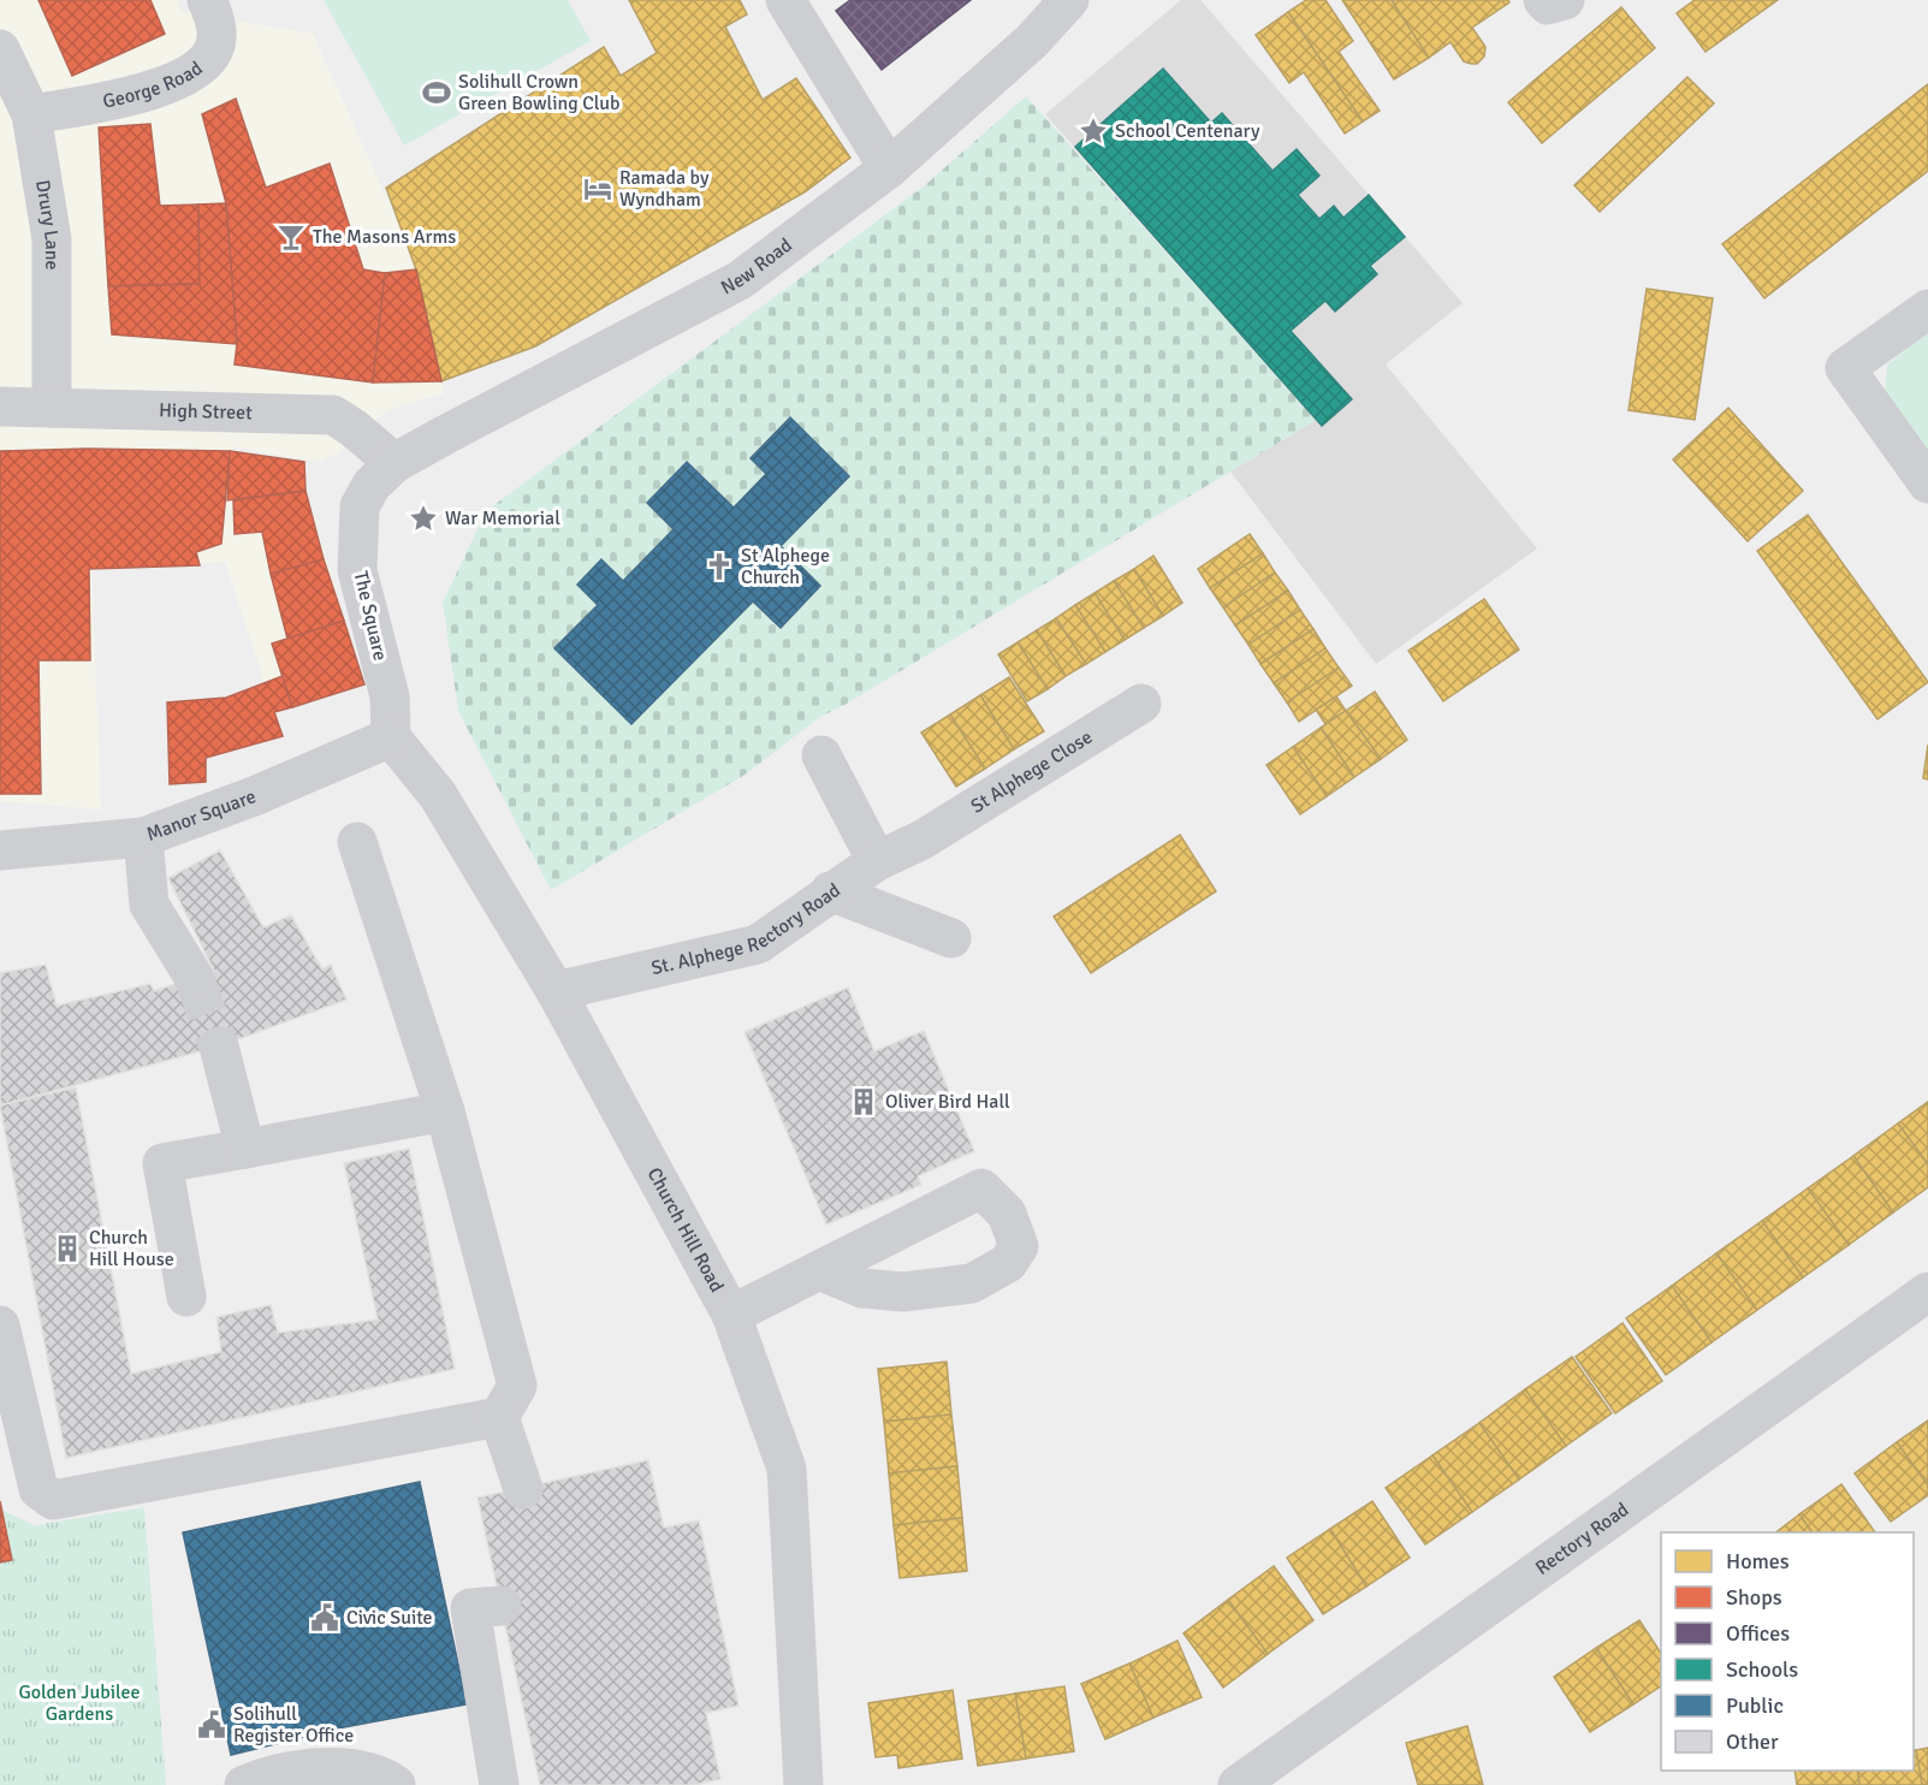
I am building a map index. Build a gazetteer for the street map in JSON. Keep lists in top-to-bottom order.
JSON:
{
  "streets": {
    "street": [
      "George Road",
      "Drury Lane",
      "New Road",
      "High Street",
      "The Square",
      "St Alphege Close",
      "Manor Square",
      "St. Alphege Rectory Road",
      "Church Hill Road",
      "Rectory Road"
    ]
  },
  "crossings": [
    ["George Road", "Drury Lane"],
    ["Drury Lane", "High Street"],
    ["New Road", "High Street"],
    ["New Road", "The Square"],
    ["High Street", "The Square"],
    ["The Square", "Manor Square"],
    ["The Square", "Church Hill Road"],
    ["St Alphege Close", "St. Alphege Rectory Road"],
    ["Manor Square", "Church Hill Road"],
    ["St. Alphege Rectory Road", "Church Hill Road"]
  ],
  "parks": ["Golden Jubilee Gardens"],
  "places": {
    "sports": ["Solihull Crown Green Bowling Club"],
    "place": ["School Centenary", "War Memorial"],
    "hotel": ["Ramada by Wyndham"],
    "bar": ["The Masons Arms"],
    "church": ["St Alphege Church"],
    "building": ["Oliver Bird Hall", "Church Hill House"],
    "public building": ["Civic Suite", "Solihull Register Office"]
  },
  "legend": [
    "Homes",
    "Shops",
    "Offices",
    "Schools",
    "Public",
    "Other"
  ]
}
